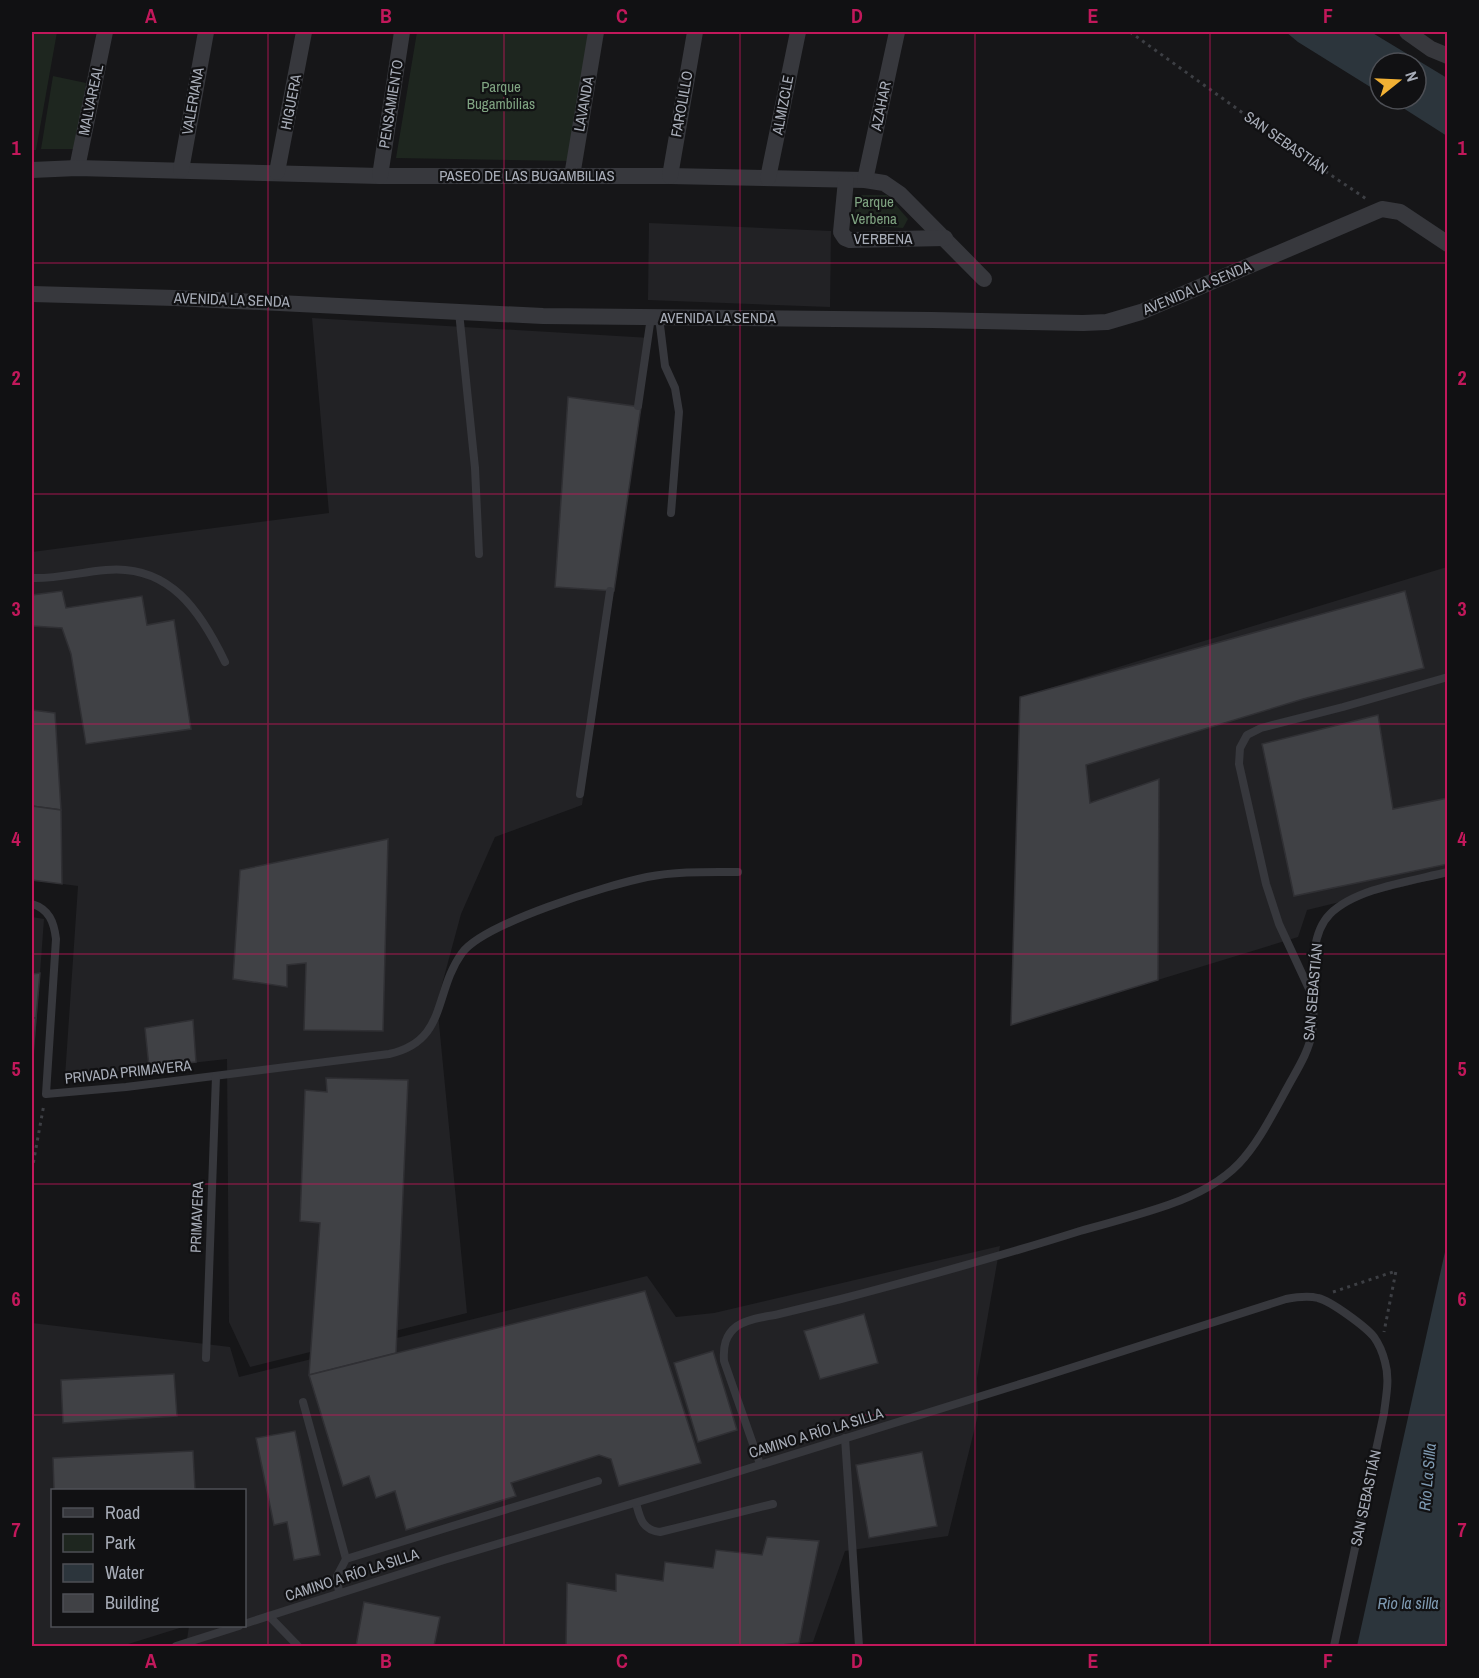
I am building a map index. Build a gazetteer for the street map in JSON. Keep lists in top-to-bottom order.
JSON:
{
  "streets": {
    "street": [
      "MALVAREAL",
      "VALERIANA",
      "HIGUERA",
      "PENSAMIENTO",
      "LAVANDA",
      "FAROLILLO",
      "ALMIZCLE",
      "AZAHAR",
      "PASEO DE LAS BUGAMBILIAS",
      "VERBENA",
      "AVENIDA LA SENDA"
    ],
    "lane": [
      "SAN SEBASTIÁN",
      "PRIVADA PRIMAVERA",
      "PRIMAVERA",
      "CAMINO A RÍO LA SILLA"
    ]
  },
  "crossings": [
    ["MALVAREAL", "PASEO DE LAS BUGAMBILIAS"],
    ["VALERIANA", "PASEO DE LAS BUGAMBILIAS"],
    ["HIGUERA", "PASEO DE LAS BUGAMBILIAS"],
    ["PENSAMIENTO", "PASEO DE LAS BUGAMBILIAS"],
    ["LAVANDA", "PASEO DE LAS BUGAMBILIAS"],
    ["FAROLILLO", "PASEO DE LAS BUGAMBILIAS"],
    ["ALMIZCLE", "PASEO DE LAS BUGAMBILIAS"],
    ["AZAHAR", "PASEO DE LAS BUGAMBILIAS"],
    ["SAN SEBASTIÁN", "AVENIDA LA SENDA"],
    ["SAN SEBASTIÁN", "CAMINO A RÍO LA SILLA"],
    ["PASEO DE LAS BUGAMBILIAS", "VERBENA"],
    ["PRIVADA PRIMAVERA", "PRIMAVERA"]
  ],
  "water": ["Río La Silla", "Rio la silla"],
  "parks": ["Parque Bugambilias", "Parque Verbena"],
  "legend": [
    "Road",
    "Park",
    "Water",
    "Building"
  ],
  "north": "right",
  "grid": {
    "columns": [
      "A",
      "B",
      "C",
      "D",
      "E",
      "F"
    ],
    "rows": [
      "1",
      "2",
      "3",
      "4",
      "5",
      "6",
      "7"
    ]
  }
}
